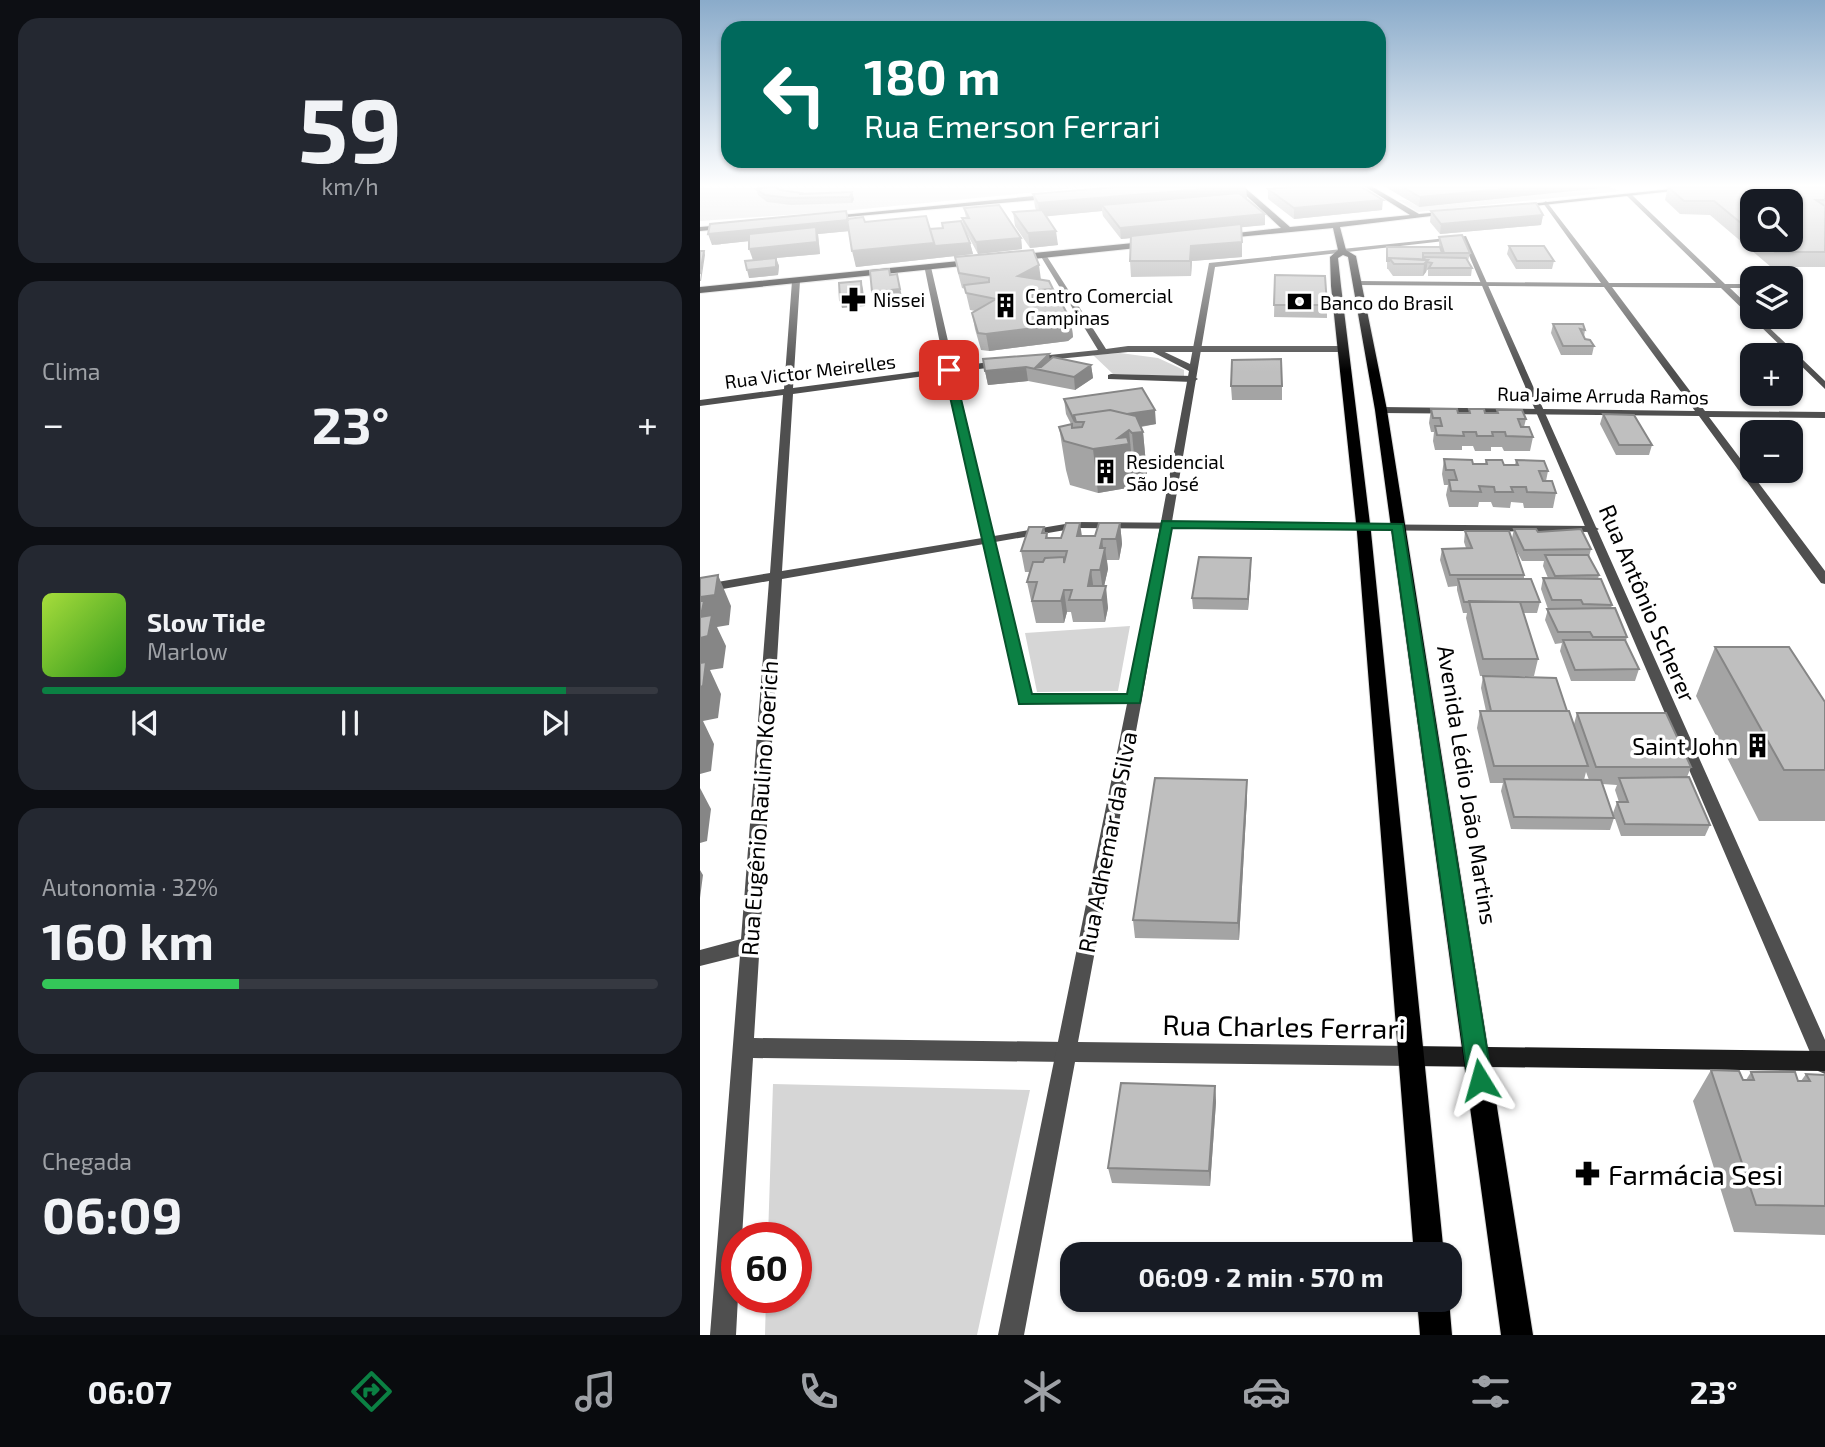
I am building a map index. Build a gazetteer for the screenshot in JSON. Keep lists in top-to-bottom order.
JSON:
{
  "streets": {
    "main road": ["Avenida Lédio João Martins", "Rua Charles Ferrari"],
    "street": [
      "Rua Victor Meirelles",
      "Rua Jaime Arruda Ramos",
      "Rua Antônio Scherer",
      "Rua Eugênio Raulino Koerich",
      "Rua Adhemar da Silva"
    ]
  },
  "crossings": [
    ["Rua Victor Meirelles", "Avenida Lédio João Martins"],
    ["Rua Victor Meirelles", "Rua Eugênio Raulino Koerich"],
    ["Rua Victor Meirelles", "Rua Adhemar da Silva"],
    ["Rua Jaime Arruda Ramos", "Rua Antônio Scherer"],
    ["Rua Jaime Arruda Ramos", "Avenida Lédio João Martins"],
    ["Rua Antônio Scherer", "Avenida Lédio João Martins"],
    ["Rua Antônio Scherer", "Rua Adhemar da Silva"],
    ["Rua Antônio Scherer", "Rua Charles Ferrari"],
    ["Avenida Lédio João Martins", "Rua Adhemar da Silva"],
    ["Avenida Lédio João Martins", "Rua Charles Ferrari"],
    ["Rua Eugênio Raulino Koerich", "Rua Charles Ferrari"],
    ["Rua Adhemar da Silva", "Rua Charles Ferrari"]
  ],
  "places": {
    "pharmacy": ["Nissei", "Farmácia Sesi"],
    "bank": ["Banco do Brasil"],
    "building": ["Centro Comercial Campinas", "Residencial São José", "Saint John"]
  },
  "page": {
    "tile": [
      ["59", "km/h"],
      "Clima",
      ["Autonomia · 32%", "160 km"],
      ["Chegada", "06:09"]
    ],
    "turn": ["180 m", "Rua Emerson Ferrari"],
    "map_buttons": ["+", "−"],
    "heat": ["−", "23°", "+"],
    "song": ["Slow Tide", "Marlow"],
    "limit": "60",
    "trip": "06:09 · 2 min · 570 m",
    "tabs": ["06:07", "23°"]
  }
}
